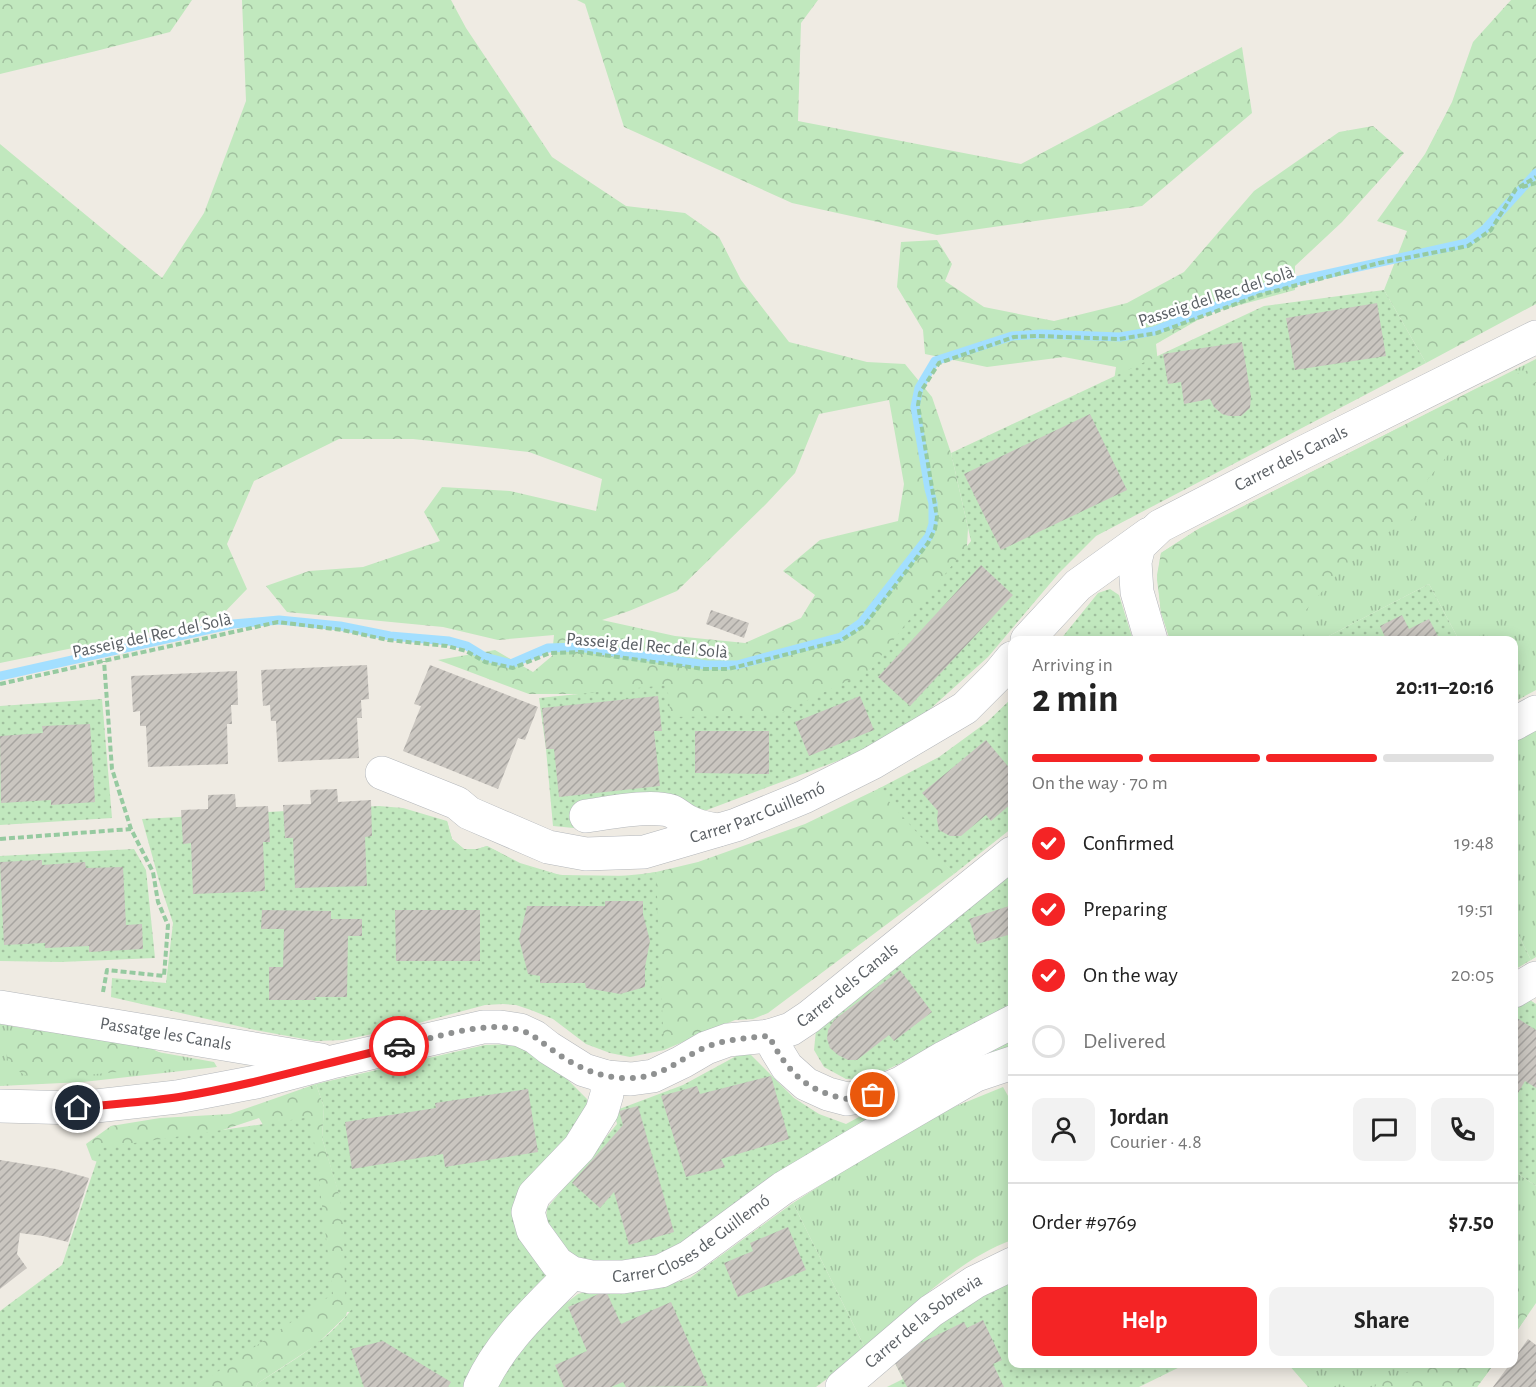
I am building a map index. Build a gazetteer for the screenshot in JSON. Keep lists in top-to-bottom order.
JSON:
{
  "streets": {
    "street": [
      "Carrer dels Canals",
      "Carrer Parc Guillemó",
      "Passatge les Canals",
      "Carrer Closes de Guillemó",
      "Carrer de la Sobrevia"
    ],
    "path": ["Passeig del Rec del Solà"]
  },
  "crossings": [
    ["Carrer dels Canals", "Passatge les Canals"]
  ],
  "page": {
    "heading": ["2 min", "Arriving in", "20:11–20:16"],
    "panel": [
      "Jordan",
      "Courier · 4.8",
      "Order #9769",
      "$7.50"
    ],
    "bar": "On the way · 70 m",
    "list": [
      ["Confirmed", "19:48"],
      ["Preparing", "19:51"],
      ["On the way", "20:05"],
      "Delivered"
    ],
    "buttons": ["Help", "Share"]
  }
}
